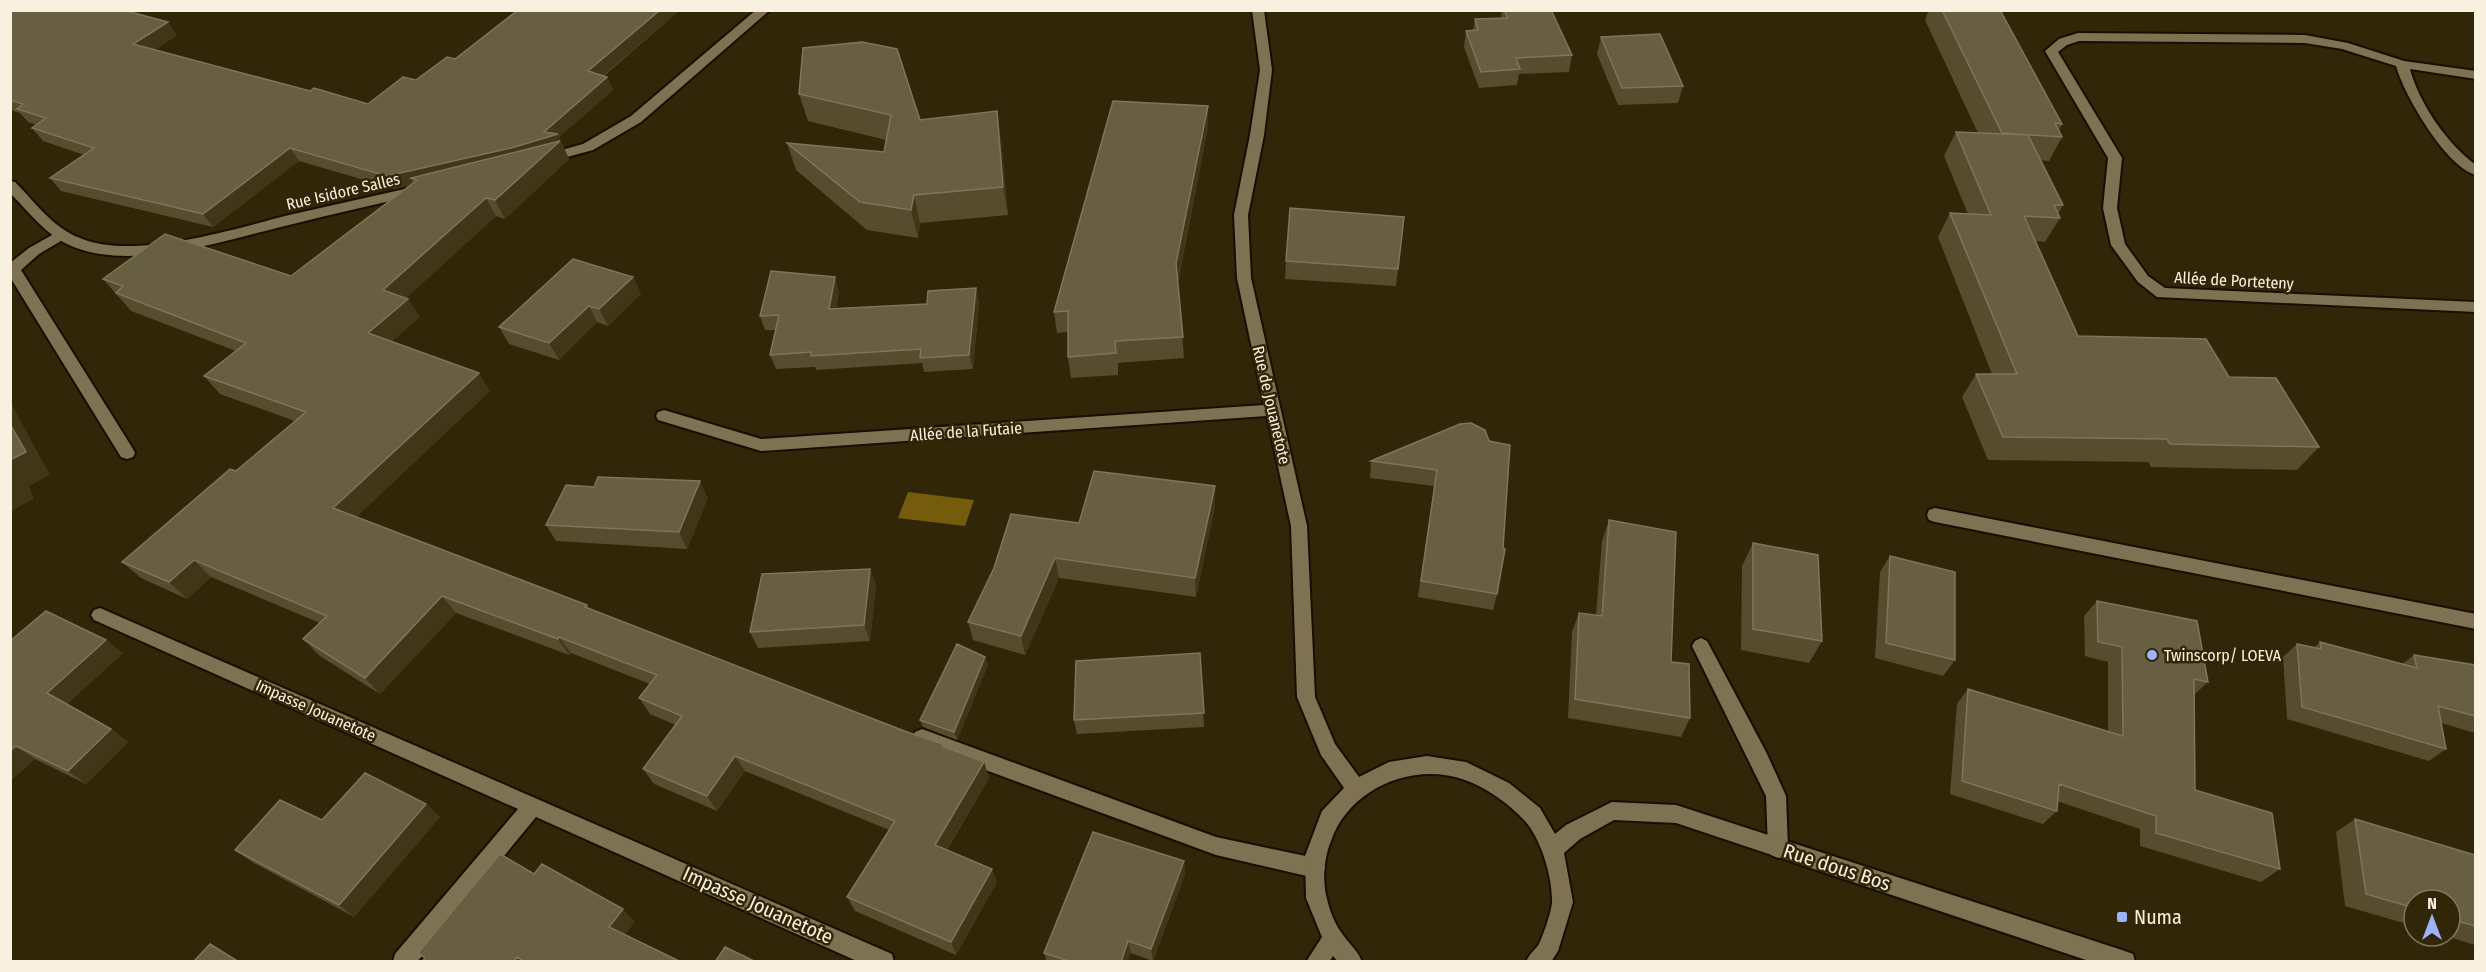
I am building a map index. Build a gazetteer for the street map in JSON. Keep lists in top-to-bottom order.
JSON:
{
  "streets": {
    "street": [
      "Rue Isidore Salles",
      "Allée de Porteteny",
      "Rue de Jouanetote",
      "Allée de la Futaie",
      "Impasse Jouanetote",
      "Rue dous Bos"
    ]
  },
  "crossings": [
    ["Rue de Jouanetote", "Allée de la Futaie"]
  ],
  "places": {
    "other": ["Twinscorp/ LOEVA"],
    "transit": ["Numa"]
  },
  "north": "top"
}
